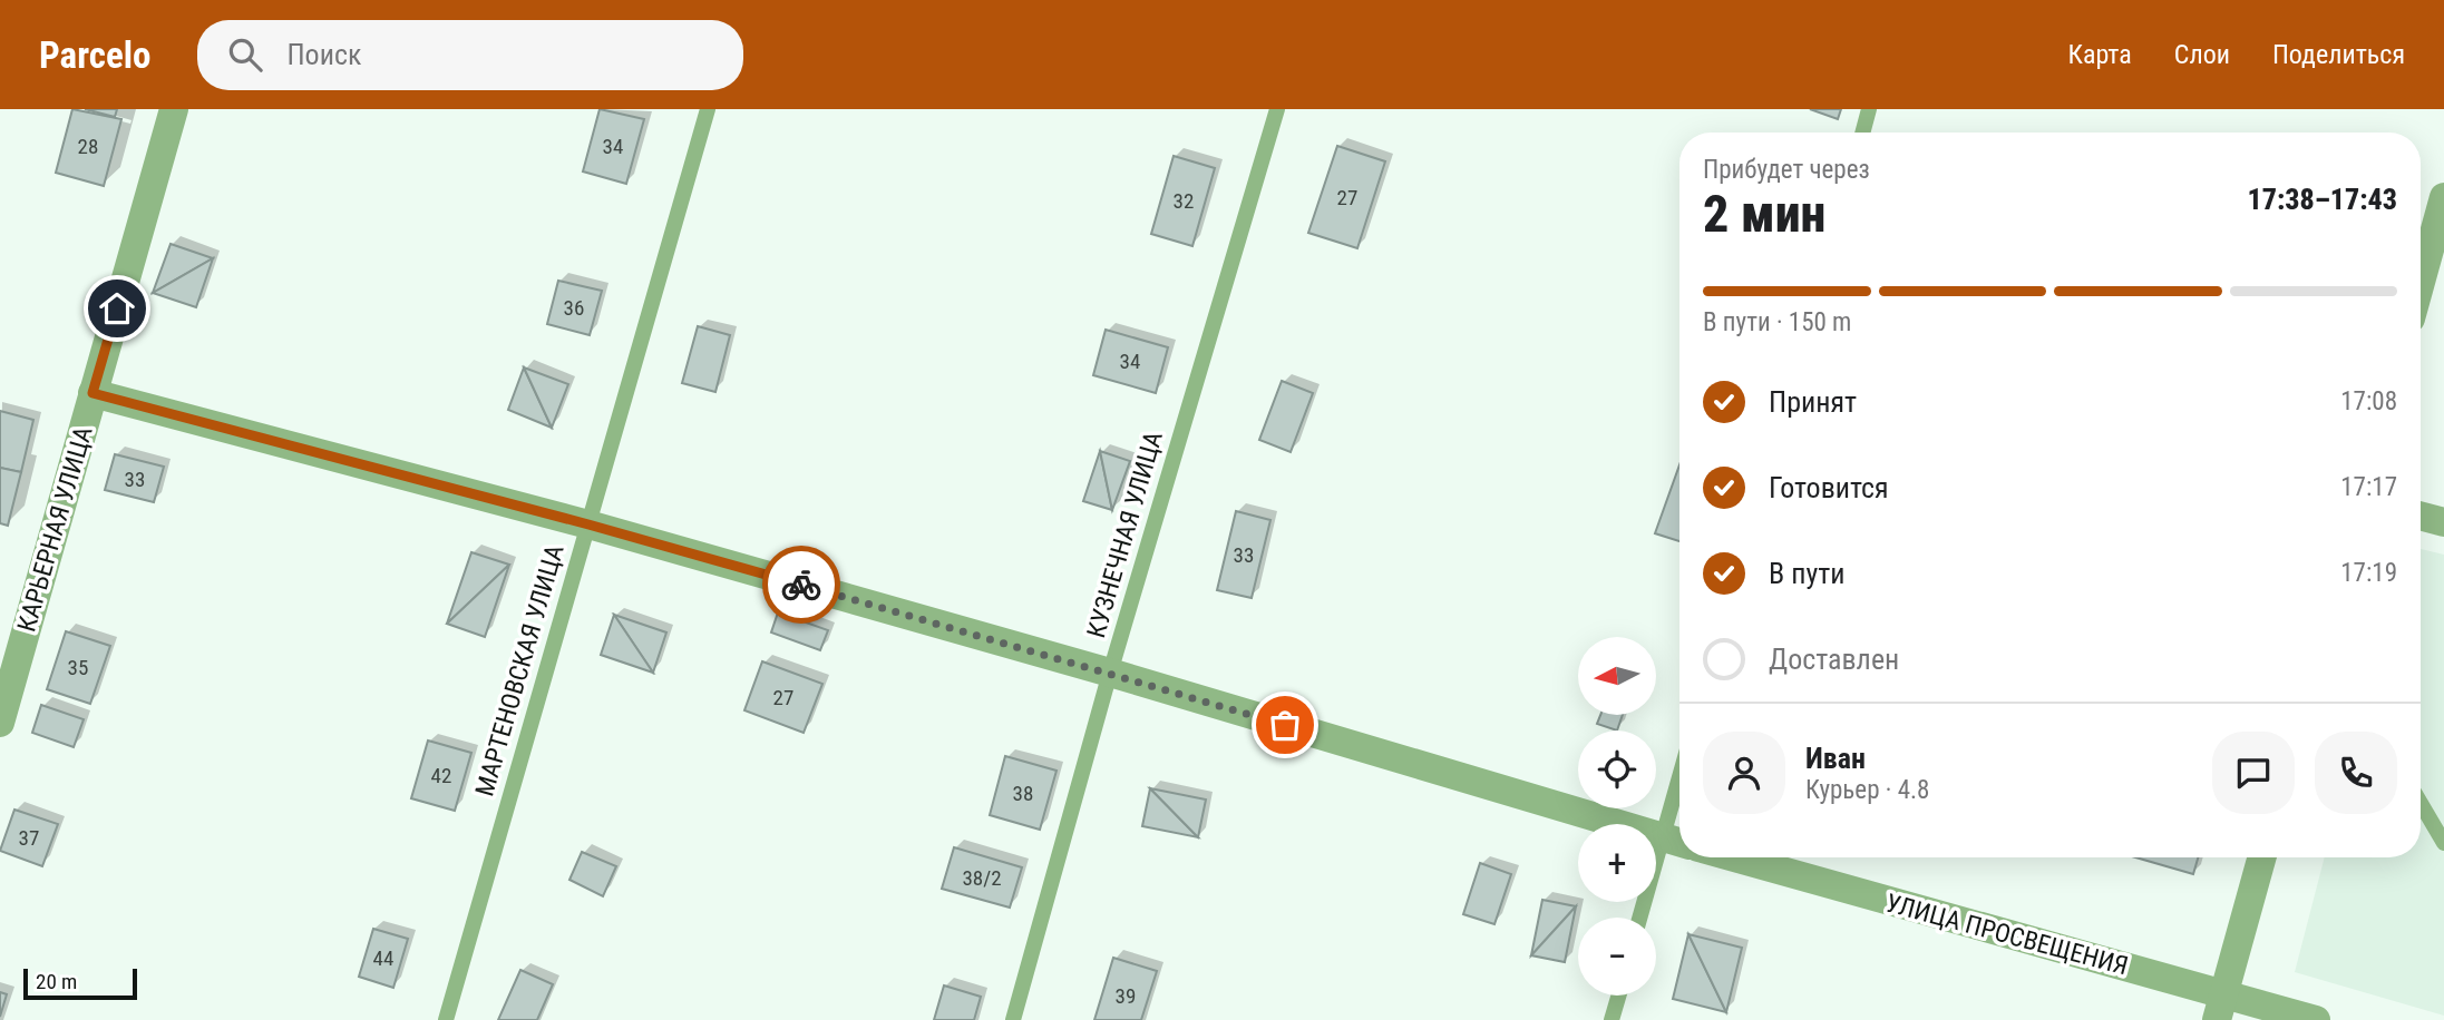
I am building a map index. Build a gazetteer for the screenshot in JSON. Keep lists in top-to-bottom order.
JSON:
{
  "streets": {
    "street": ["КАРЬЕРНАЯ УЛИЦА", "УЛИЦА ПРОСВЕЩЕНИЯ"],
    "lane": ["КУЗНЕЧНАЯ УЛИЦА", "МАРТЕНОВСКАЯ УЛИЦА"]
  },
  "house_numbers": [
    "28",
    "34",
    "27",
    "32",
    "36",
    "34",
    "33",
    "33",
    "35",
    "27",
    "42",
    "38",
    "37",
    "38/2",
    "44",
    "39"
  ],
  "scale_bar": "20 m",
  "north": "left",
  "page": {
    "header": "Parcelo",
    "search": "Поиск",
    "nav": ["Карта", "Слои", "Поделиться"],
    "heading": ["2 мин", "Прибудет через", "17:38–17:43"],
    "panel": ["Иван", "Курьер · 4.8"],
    "bar": "В пути · 150 m",
    "list": [
      ["Принят", "17:08"],
      ["Готовится", "17:17"],
      ["В пути", "17:19"],
      "Доставлен"
    ],
    "map_buttons": ["+", "−"],
    "scale": "20 m"
  }
}
